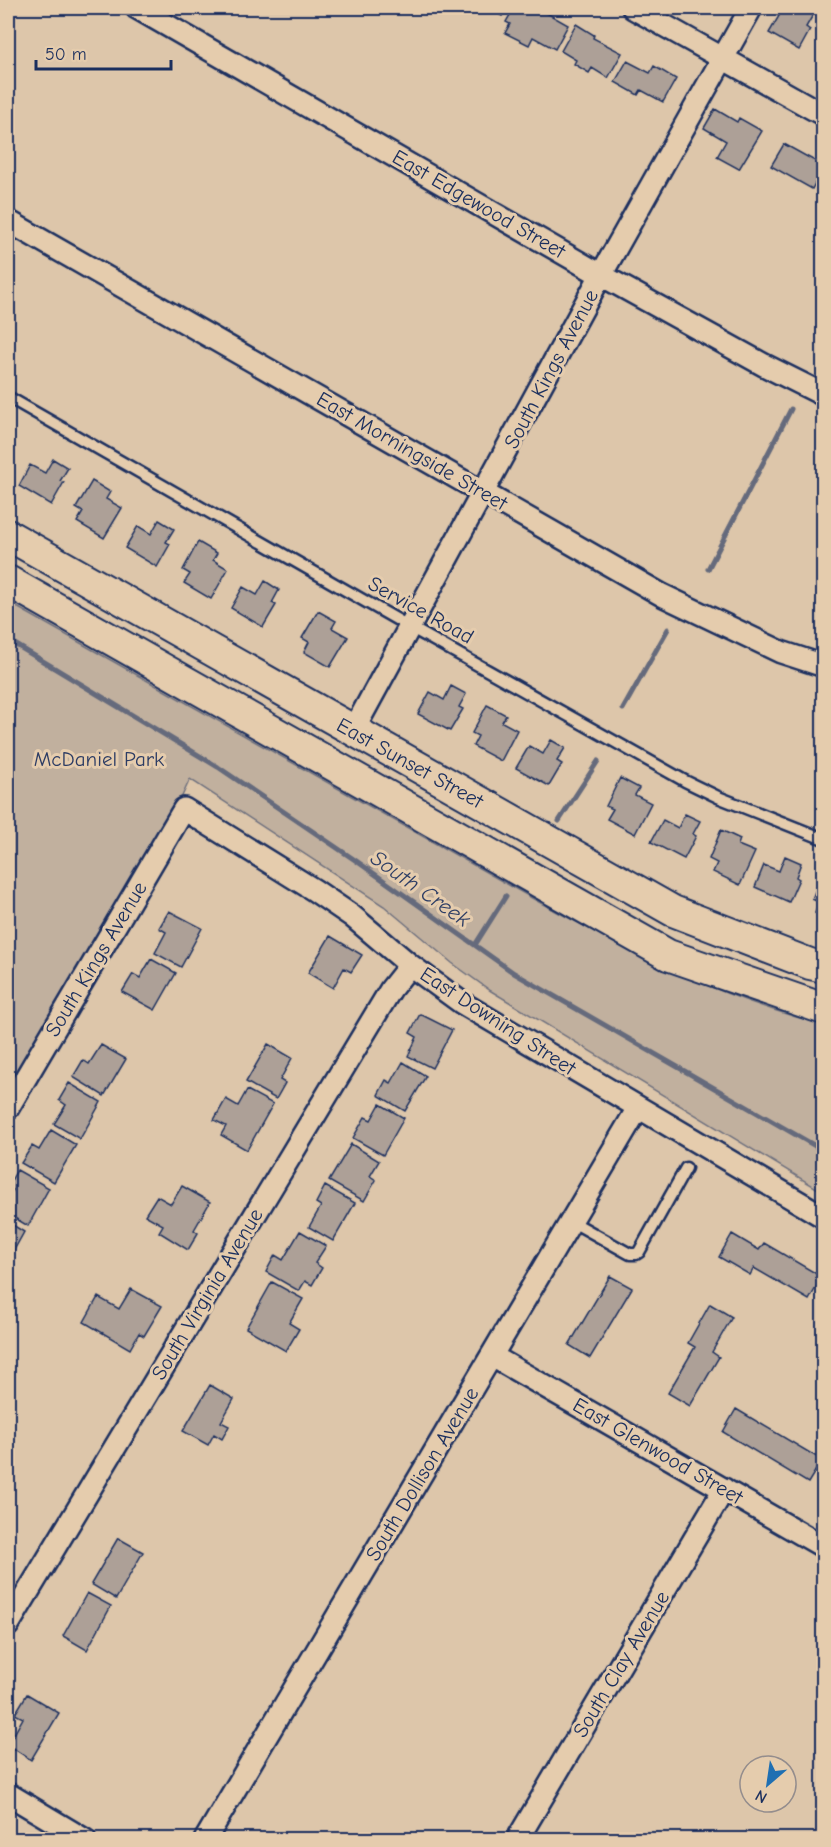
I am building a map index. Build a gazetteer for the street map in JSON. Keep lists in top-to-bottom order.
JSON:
{
  "streets": {
    "main road": ["East Sunset Street"],
    "street": [
      "East Edgewood Street",
      "South Kings Avenue",
      "East Morningside Street",
      "East Downing Street",
      "South Virginia Avenue",
      "East Glenwood Street",
      "South Dollison Avenue",
      "South Clay Avenue"
    ],
    "lane": ["Service Road"]
  },
  "crossings": [
    ["East Edgewood Street", "South Kings Avenue"],
    ["South Kings Avenue", "East Morningside Street"],
    ["South Kings Avenue", "Service Road"],
    ["South Kings Avenue", "East Sunset Street"],
    ["South Kings Avenue", "East Downing Street"],
    ["East Downing Street", "South Virginia Avenue"],
    ["East Downing Street", "South Dollison Avenue"],
    ["East Glenwood Street", "South Dollison Avenue"],
    ["East Glenwood Street", "South Clay Avenue"]
  ],
  "water": ["South Creek"],
  "parks": ["McDaniel Park"],
  "scale_bar": "50 m",
  "north": "bottom left"
}
